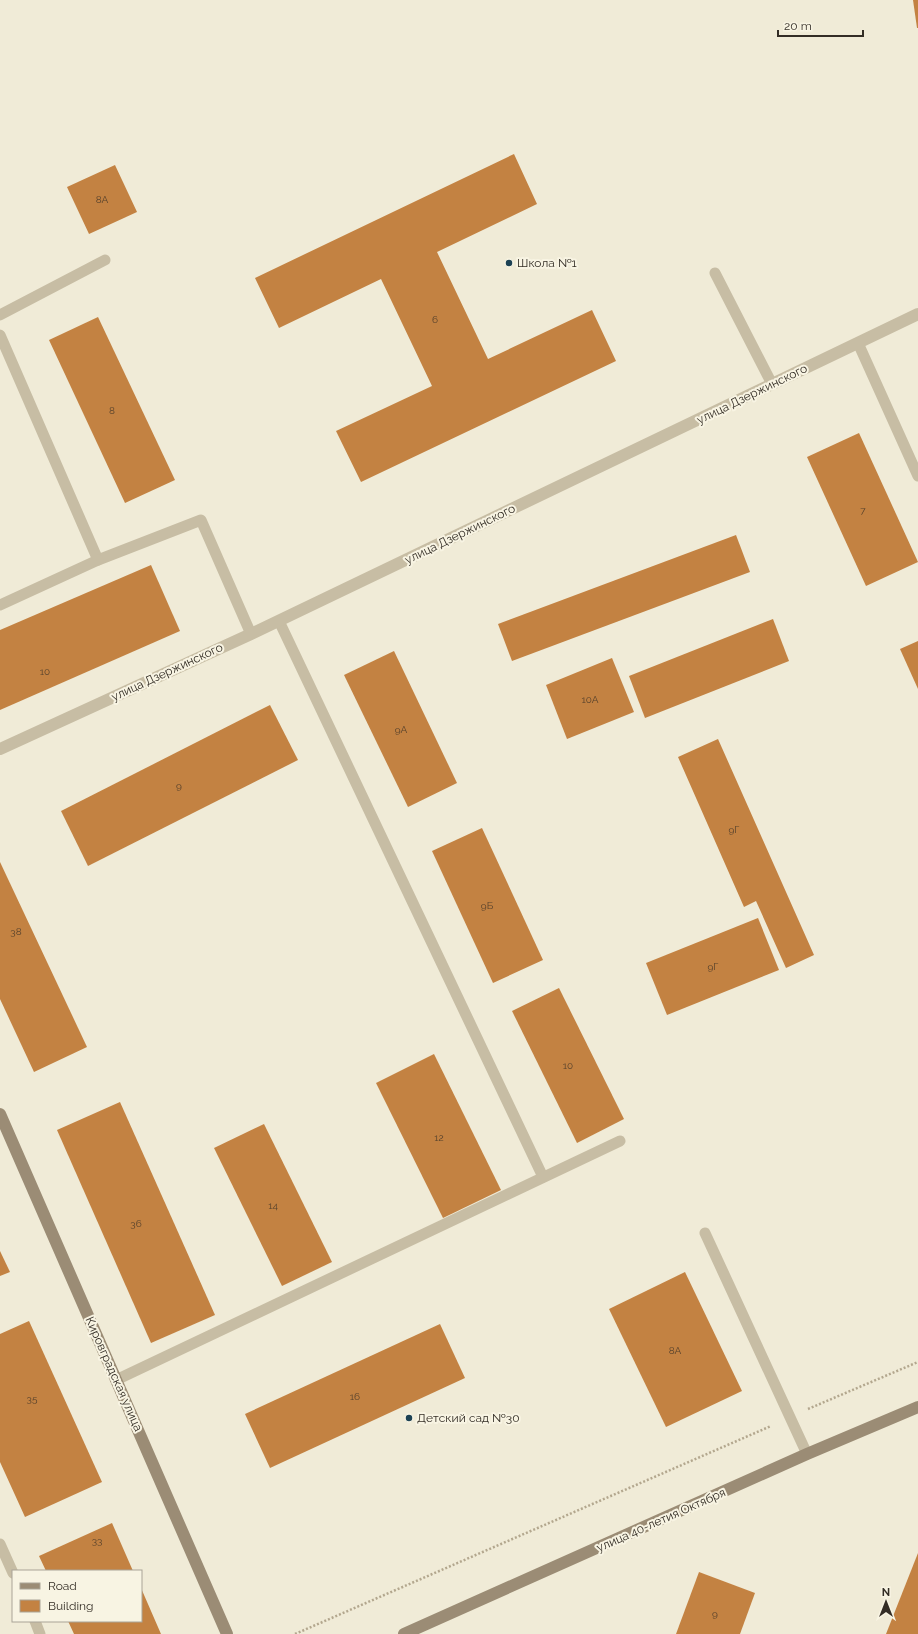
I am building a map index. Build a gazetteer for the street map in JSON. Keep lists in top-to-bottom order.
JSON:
{
  "streets": {
    "street": ["улица Дзержинского", "Кировградская улица", "улица 40-летия Октября"]
  },
  "places": ["Школа №1", "Детский сад №30"],
  "house_numbers": [
    "8А",
    "6",
    "8",
    "7",
    "10",
    "10А",
    "9А",
    "9",
    "9Г",
    "9Б",
    "38",
    "9Г",
    "10",
    "12",
    "14",
    "36",
    "8А",
    "16",
    "35",
    "33",
    "9"
  ],
  "legend": ["Road", "Building"],
  "scale_bar": "20 m",
  "north": "top"
}
